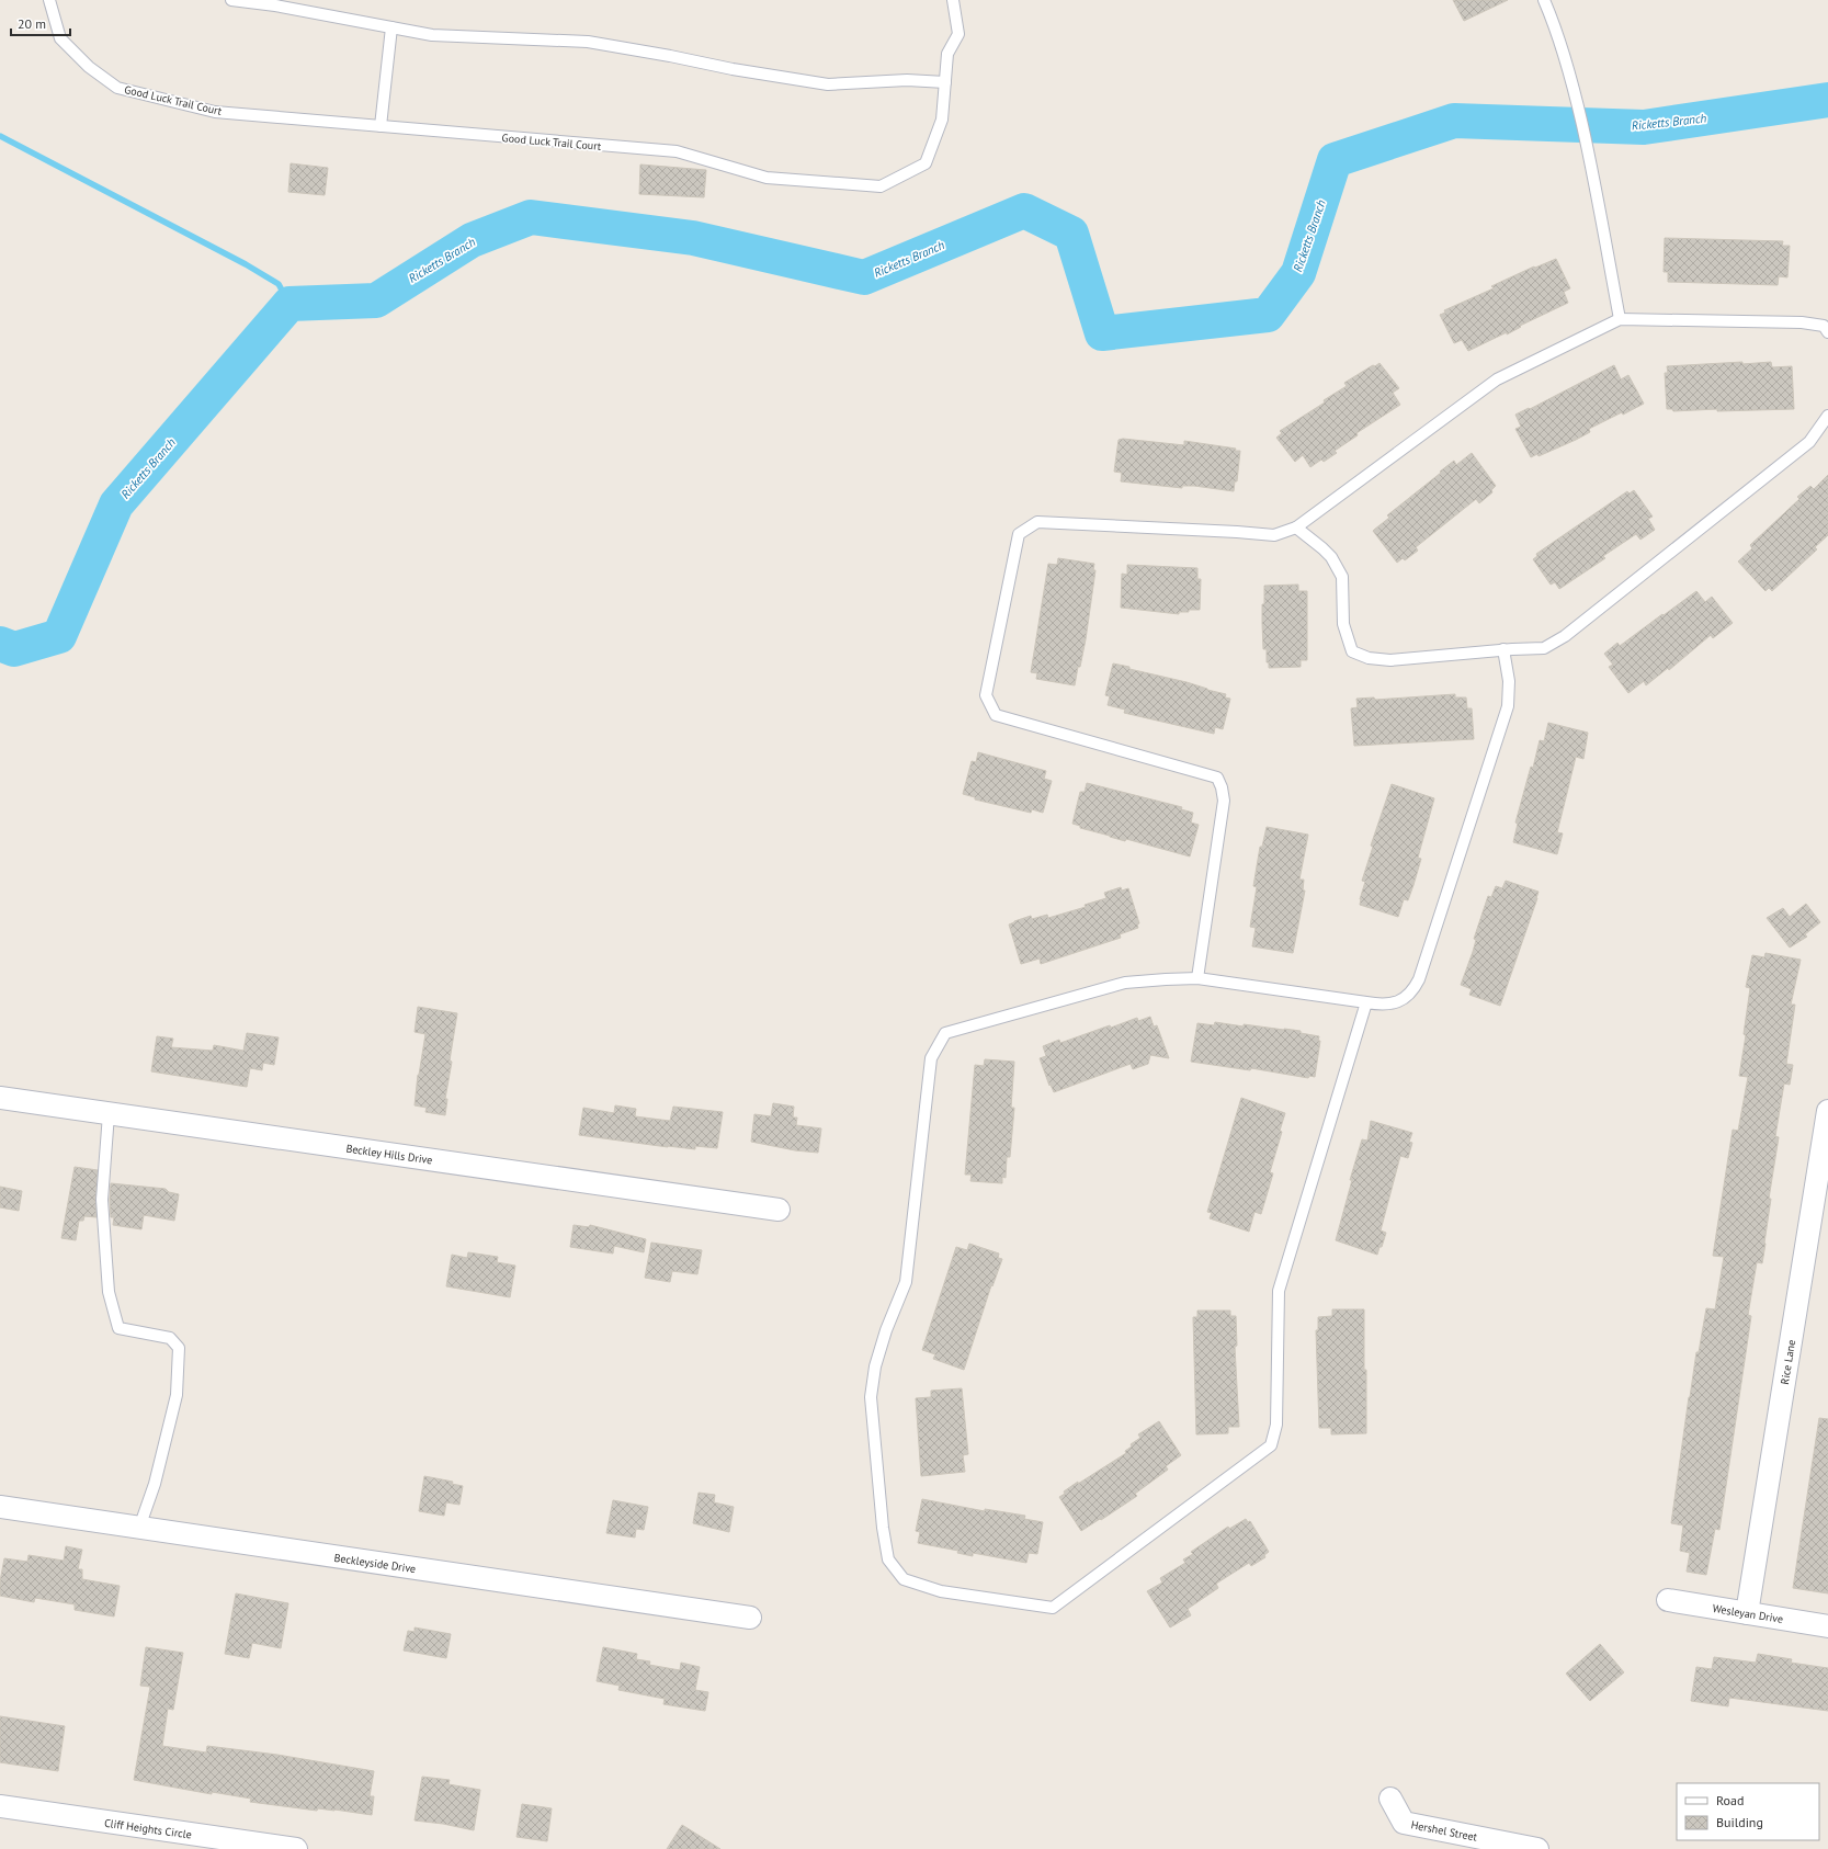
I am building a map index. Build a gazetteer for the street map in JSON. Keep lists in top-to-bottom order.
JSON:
{
  "streets": {
    "street": [
      "Beckley Hills Drive",
      "Rice Lane",
      "Beckleyside Drive",
      "Wesleyan Drive",
      "Cliff Heights Circle",
      "Hershel Street"
    ],
    "lane": ["Good Luck Trail Court"]
  },
  "crossings": [
    ["Rice Lane", "Wesleyan Drive"]
  ],
  "water": ["Ricketts Branch"],
  "legend": ["Road", "Building"],
  "scale_bar": "20 m"
}
